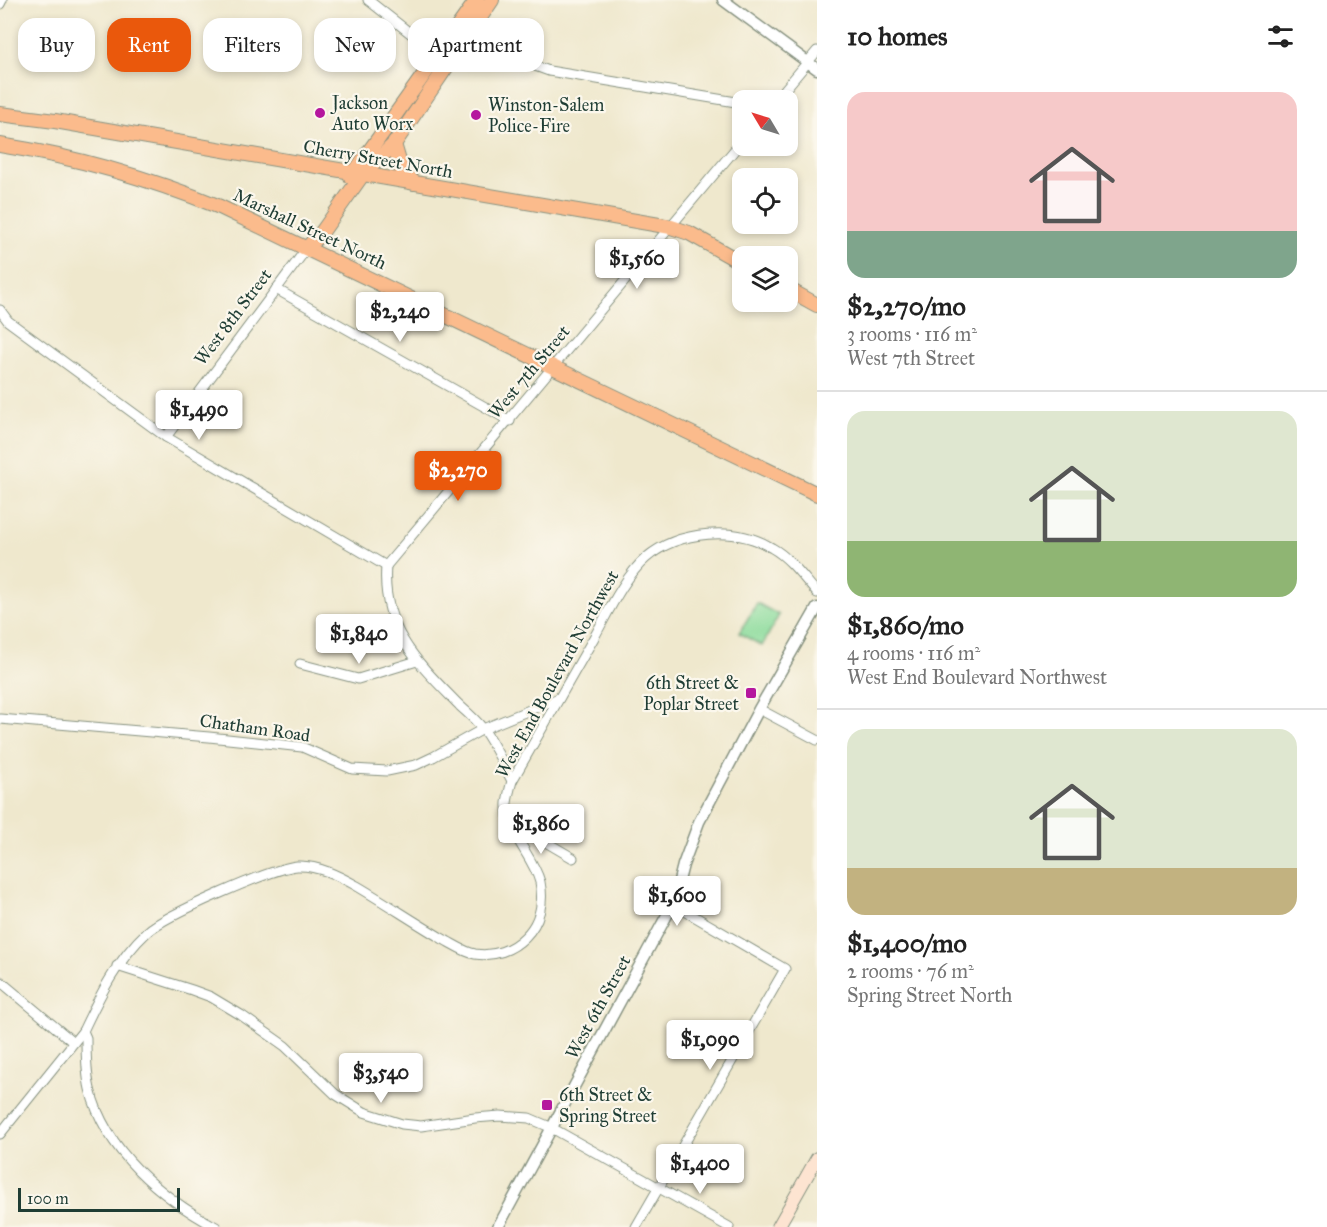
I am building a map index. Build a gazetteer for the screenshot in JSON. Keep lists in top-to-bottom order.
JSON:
{
  "streets": {
    "main road": ["Cherry Street North", "Marshall Street North", "West 8th Street"],
    "street": [
      "West 7th Street",
      "West End Boulevard Northwest",
      "Chatham Road",
      "West 6th Street"
    ]
  },
  "crossings": [
    ["Cherry Street North", "West 8th Street"],
    ["Cherry Street North", "West 7th Street"],
    ["Marshall Street North", "West 8th Street"],
    ["Marshall Street North", "West 7th Street"],
    ["West End Boulevard Northwest", "Chatham Road"]
  ],
  "places": {
    "other": ["Jackson Auto Worx", "Winston-Salem Police-Fire"],
    "transit": ["6th Street & Poplar Street", "6th Street & Spring Street"]
  },
  "scale_bar": "100 m",
  "north": "top left",
  "page": {
    "heading": "10 homes",
    "chip": [
      "Buy",
      "Rent",
      "Filters",
      "New",
      "Apartment"
    ],
    "list": [
      {
        "name": "$2,270/mo",
        "note": "3 rooms · 116 m² · West 7th Street"
      },
      {
        "name": "$1,860/mo",
        "note": "4 rooms · 116 m² · West End Boulevard Northwest"
      },
      {
        "name": "$1,400/mo",
        "note": "2 rooms · 76 m² · Spring Street North"
      }
    ],
    "price": [
      "$1,560",
      "$2,240",
      "$1,490",
      "$2,270",
      "$1,840",
      "$1,860",
      "$1,600",
      "$1,090",
      "$3,540",
      "$1,400"
    ],
    "scale": "100 m"
  }
}
